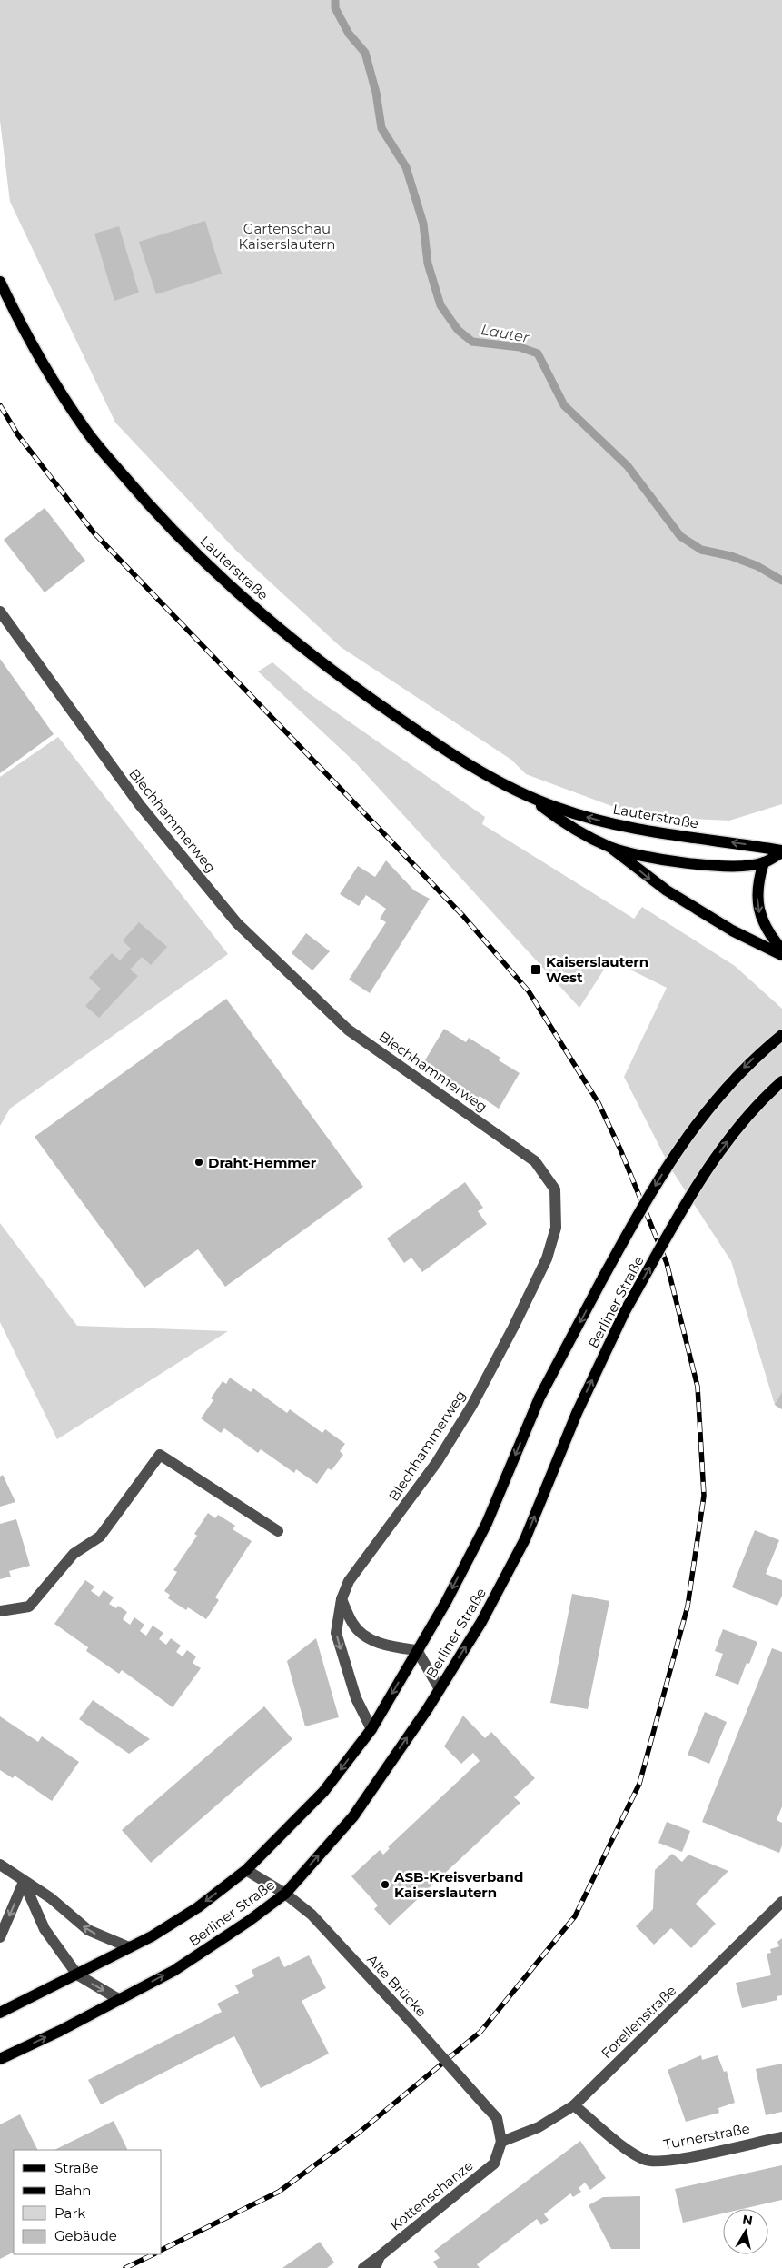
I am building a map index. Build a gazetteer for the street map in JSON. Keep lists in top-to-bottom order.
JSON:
{
  "streets": {
    "main road": ["Lauterstraße", "Berliner Straße"],
    "street": [
      "Blechhammerweg",
      "Alte Brücke",
      "Forellenstraße",
      "Turnerstraße",
      "Kottenschanze"
    ]
  },
  "crossings": [
    ["Blechhammerweg", "Berliner Straße"],
    ["Berliner Straße", "Alte Brücke"],
    ["Alte Brücke", "Forellenstraße"],
    ["Alte Brücke", "Kottenschanze"],
    ["Forellenstraße", "Turnerstraße"],
    ["Forellenstraße", "Kottenschanze"]
  ],
  "water": ["Lauter"],
  "parks": ["Gartenschau Kaiserslautern"],
  "places": {
    "transit": ["Kaiserslautern West"],
    "other": ["Draht-Hemmer", "ASB-Kreisverband Kaiserslautern"]
  },
  "legend": [
    "Straße",
    "Bahn",
    "Park",
    "Gebäude"
  ],
  "north": "top"
}
